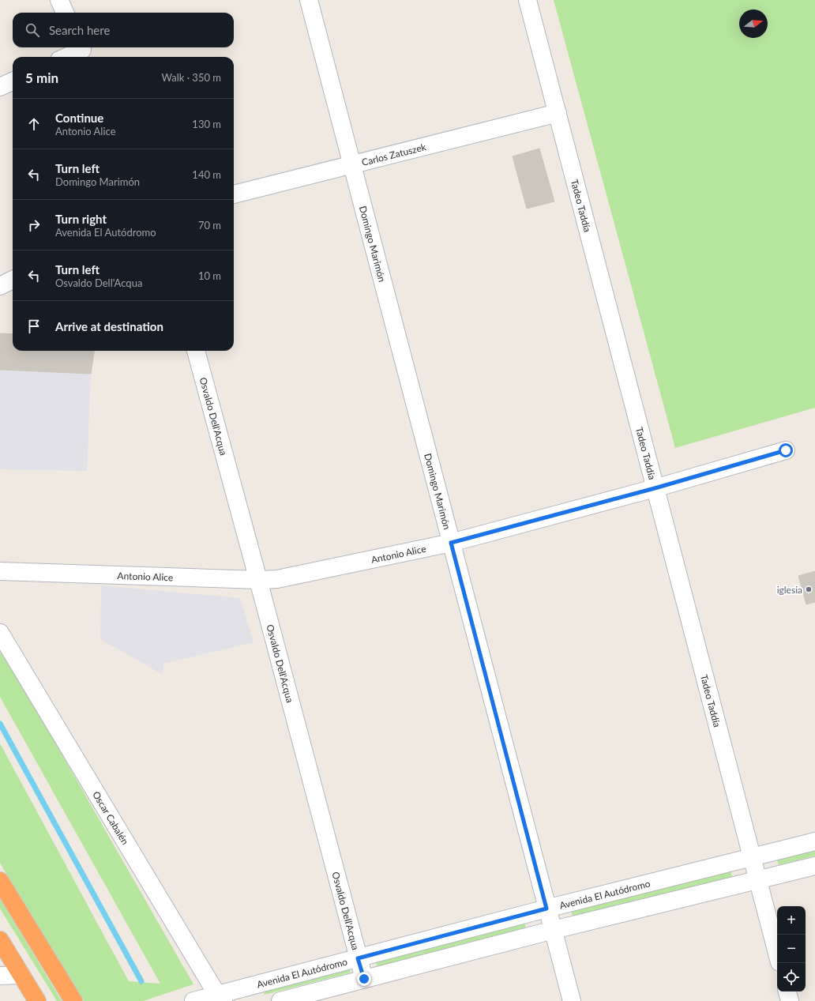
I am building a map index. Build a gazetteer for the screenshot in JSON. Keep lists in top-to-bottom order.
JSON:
{
  "streets": {
    "street": [
      "Carlos Zatuszek",
      "Tadeo Taddía",
      "Domingo Marimón",
      "Osvaldo Dell'Acqua",
      "Antonio Alice",
      "Oscar Cabalén",
      "Avenida El Autódromo"
    ]
  },
  "crossings": [
    ["Carlos Zatuszek", "Tadeo Taddía"],
    ["Carlos Zatuszek", "Domingo Marimón"],
    ["Tadeo Taddía", "Antonio Alice"],
    ["Tadeo Taddía", "Avenida El Autódromo"],
    ["Domingo Marimón", "Antonio Alice"],
    ["Domingo Marimón", "Avenida El Autódromo"],
    ["Osvaldo Dell'Acqua", "Antonio Alice"],
    ["Osvaldo Dell'Acqua", "Avenida El Autódromo"],
    ["Oscar Cabalén", "Avenida El Autódromo"]
  ],
  "places": ["iglesia"],
  "north": "right",
  "page": {
    "search": "Search here",
    "heading": ["5 min", "Walk · 350 m"],
    "list": [
      ["Continue", "Antonio Alice", "130 m"],
      ["Turn left", "Domingo Marimón", "140 m"],
      ["Turn right", "Avenida El Autódromo", "70 m"],
      ["Turn left", "Osvaldo Dell'Acqua", "10 m"],
      "Arrive at destination"
    ],
    "map_buttons": ["+", "−"]
  }
}
